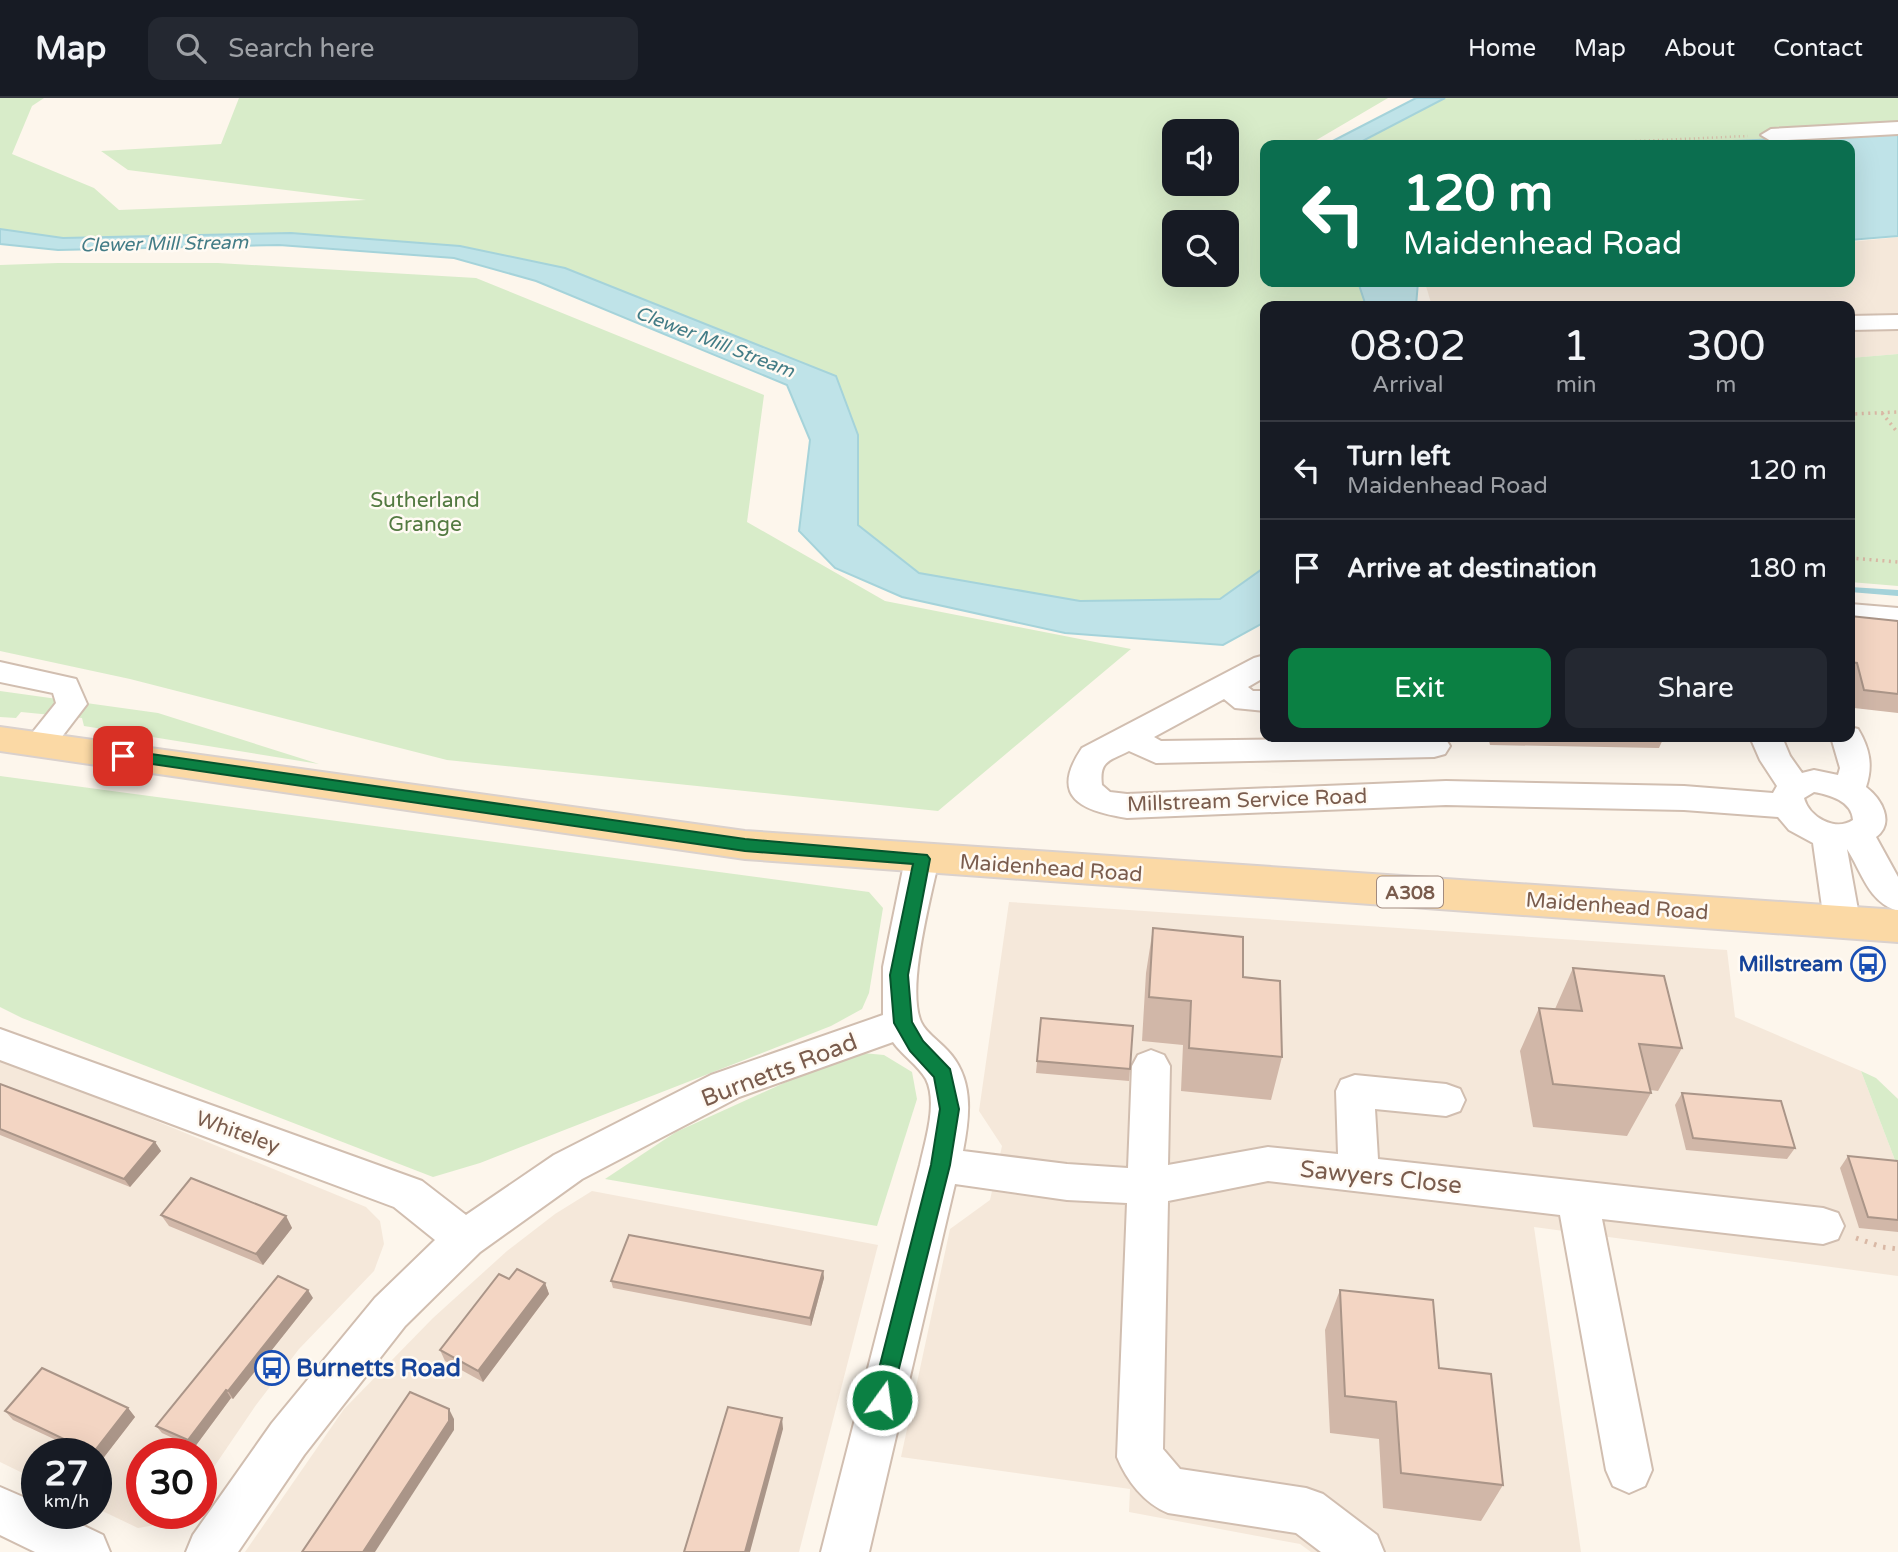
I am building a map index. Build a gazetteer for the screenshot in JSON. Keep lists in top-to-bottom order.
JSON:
{
  "streets": {
    "main road": ["Maidenhead Road", "A308"],
    "street": [
      "Millstream Service Road",
      "Burnetts Road",
      "Whiteley",
      "Sawyers Close"
    ]
  },
  "crossings": [
    ["Burnetts Road", "Whiteley"]
  ],
  "water": ["Clewer Mill Stream"],
  "parks": ["Sutherland Grange"],
  "places": {
    "bus stop": ["Millstream", "Burnetts Road"]
  },
  "page": {
    "header": "Map",
    "search": "Search here",
    "nav": [
      "Home",
      "Map",
      "About",
      "Contact"
    ],
    "turn": ["120 m", "Maidenhead Road"],
    "eta": [
      "08:02",
      "Arrival",
      "1",
      "min",
      "300",
      "m"
    ],
    "list": [
      {
        "name": "Turn left",
        "note": "Maidenhead Road",
        "value": "120 m"
      },
      {
        "name": "Arrive at destination",
        "value": "180 m"
      }
    ],
    "buttons": ["Exit", "Share"],
    "speed": "27 km/h",
    "limit": "30"
  }
}
